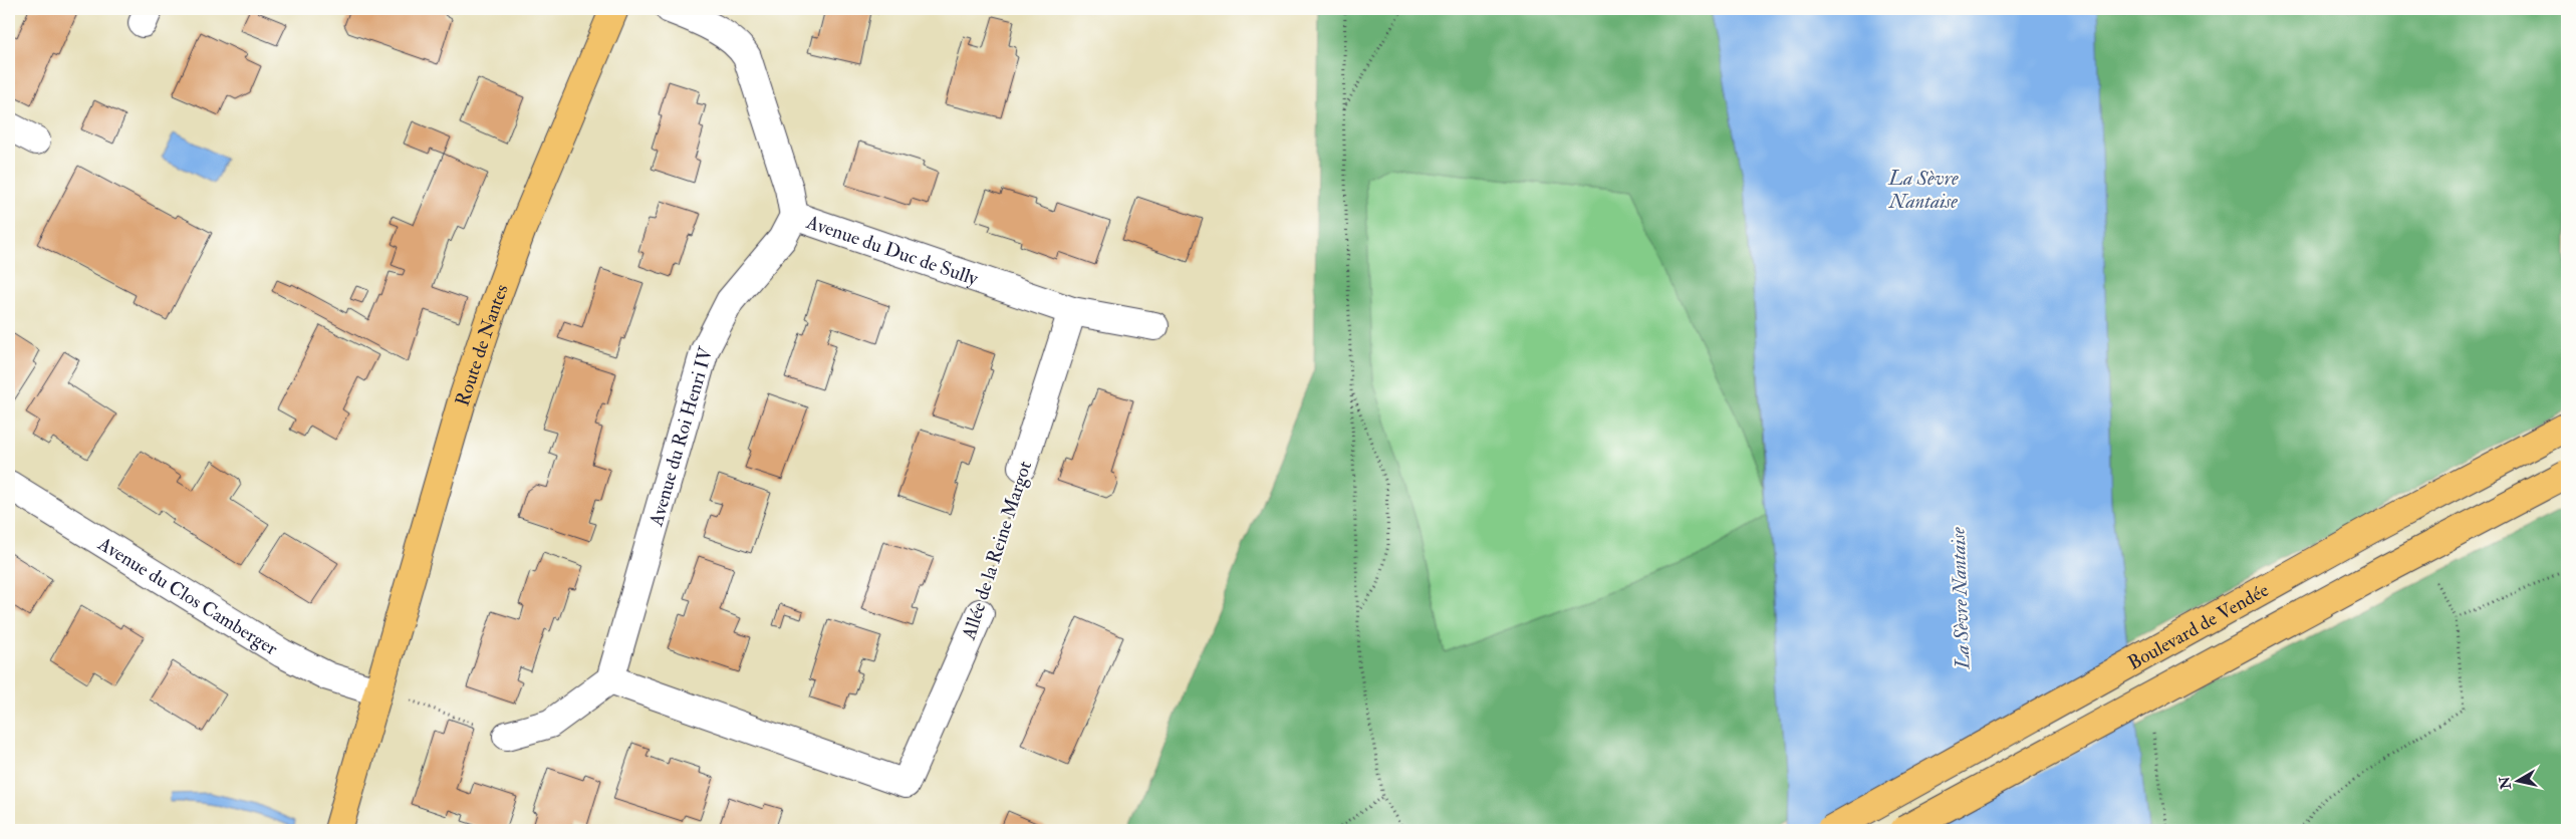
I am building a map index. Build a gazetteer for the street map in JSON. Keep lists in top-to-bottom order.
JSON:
{
  "streets": {
    "main road": ["Route de Nantes", "Boulevard de Vendée"],
    "street": [
      "Avenue du Duc de Sully",
      "Avenue du Roi Henri IV",
      "Allée de la Reine Margot",
      "Avenue du Clos Camberger"
    ]
  },
  "crossings": [
    ["Avenue du Duc de Sully", "Avenue du Roi Henri IV"],
    ["Avenue du Duc de Sully", "Allée de la Reine Margot"],
    ["Route de Nantes", "Avenue du Clos Camberger"],
    ["Avenue du Roi Henri IV", "Allée de la Reine Margot"]
  ],
  "water": ["La Sèvre Nantaise"],
  "north": "left"
}
